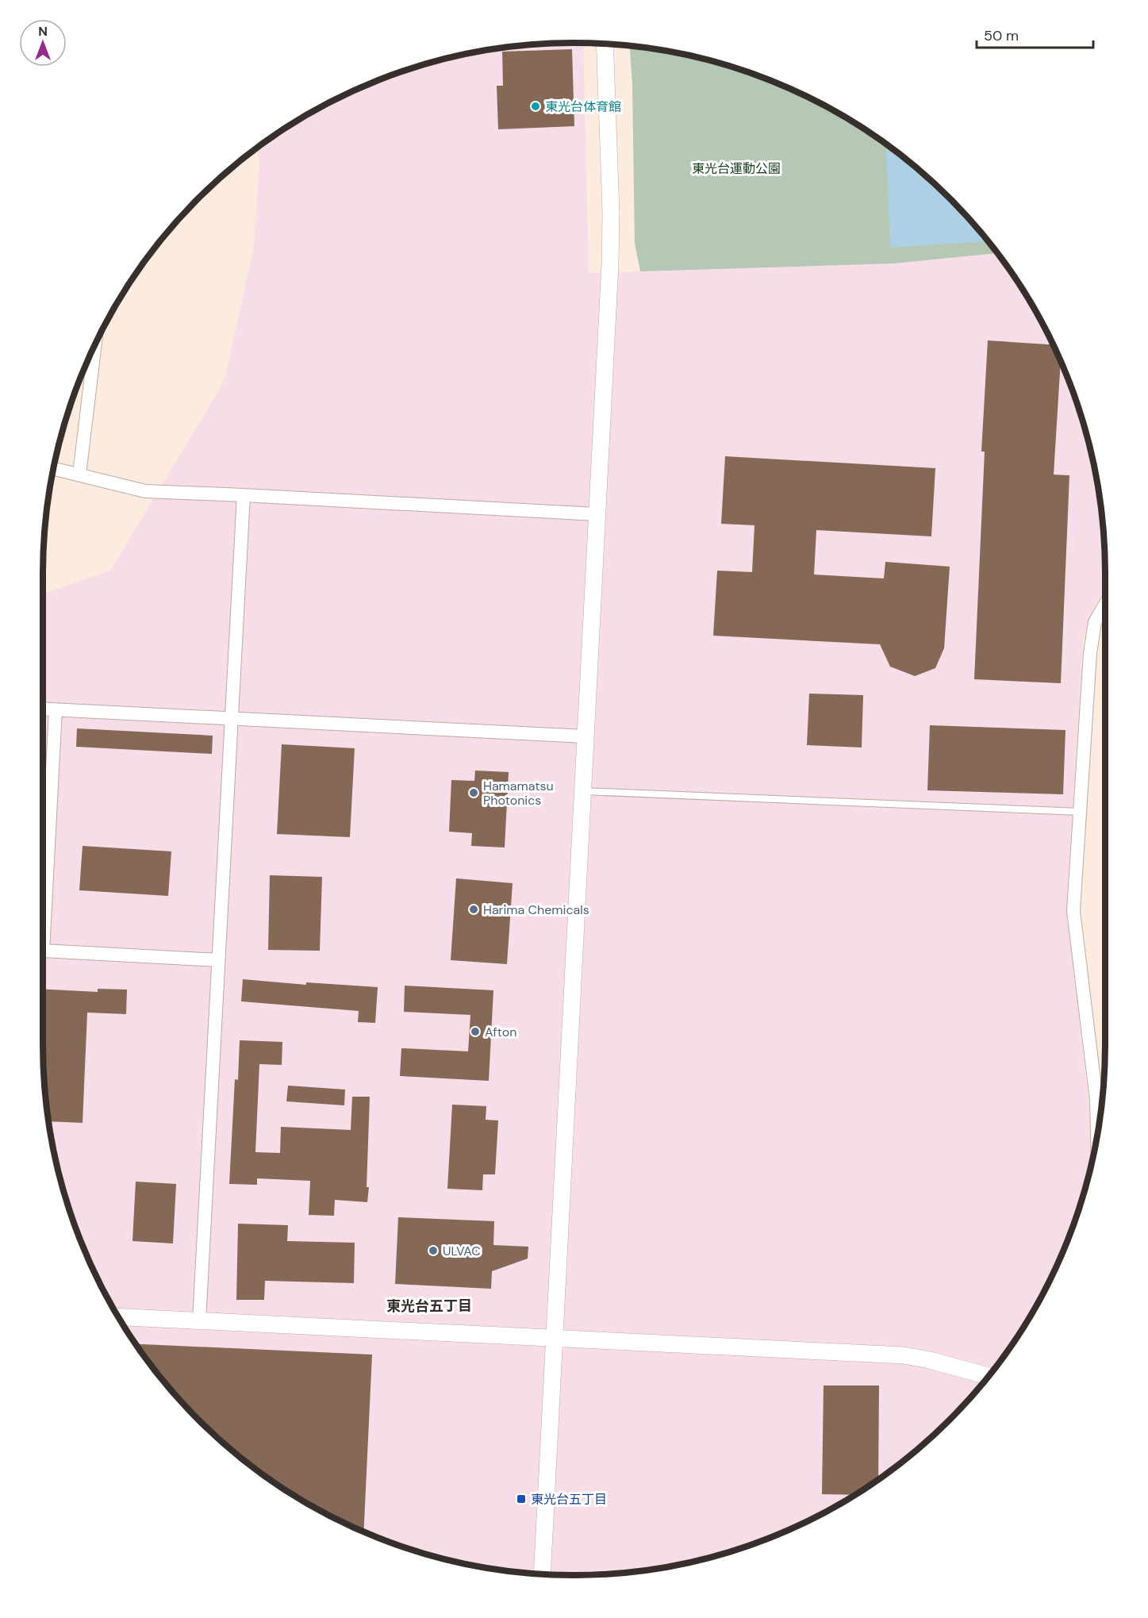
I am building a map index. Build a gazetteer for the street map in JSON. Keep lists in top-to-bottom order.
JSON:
{
  "districts": ["東光台五丁目"],
  "parks": ["東光台運動公園"],
  "places": {
    "other": [
      "東光台体育館",
      "Hamamatsu Photonics",
      "Harima Chemicals",
      "Afton",
      "ULVAC"
    ],
    "transit": ["東光台五丁目"]
  },
  "scale_bar": "50 m",
  "north": "top"
}
